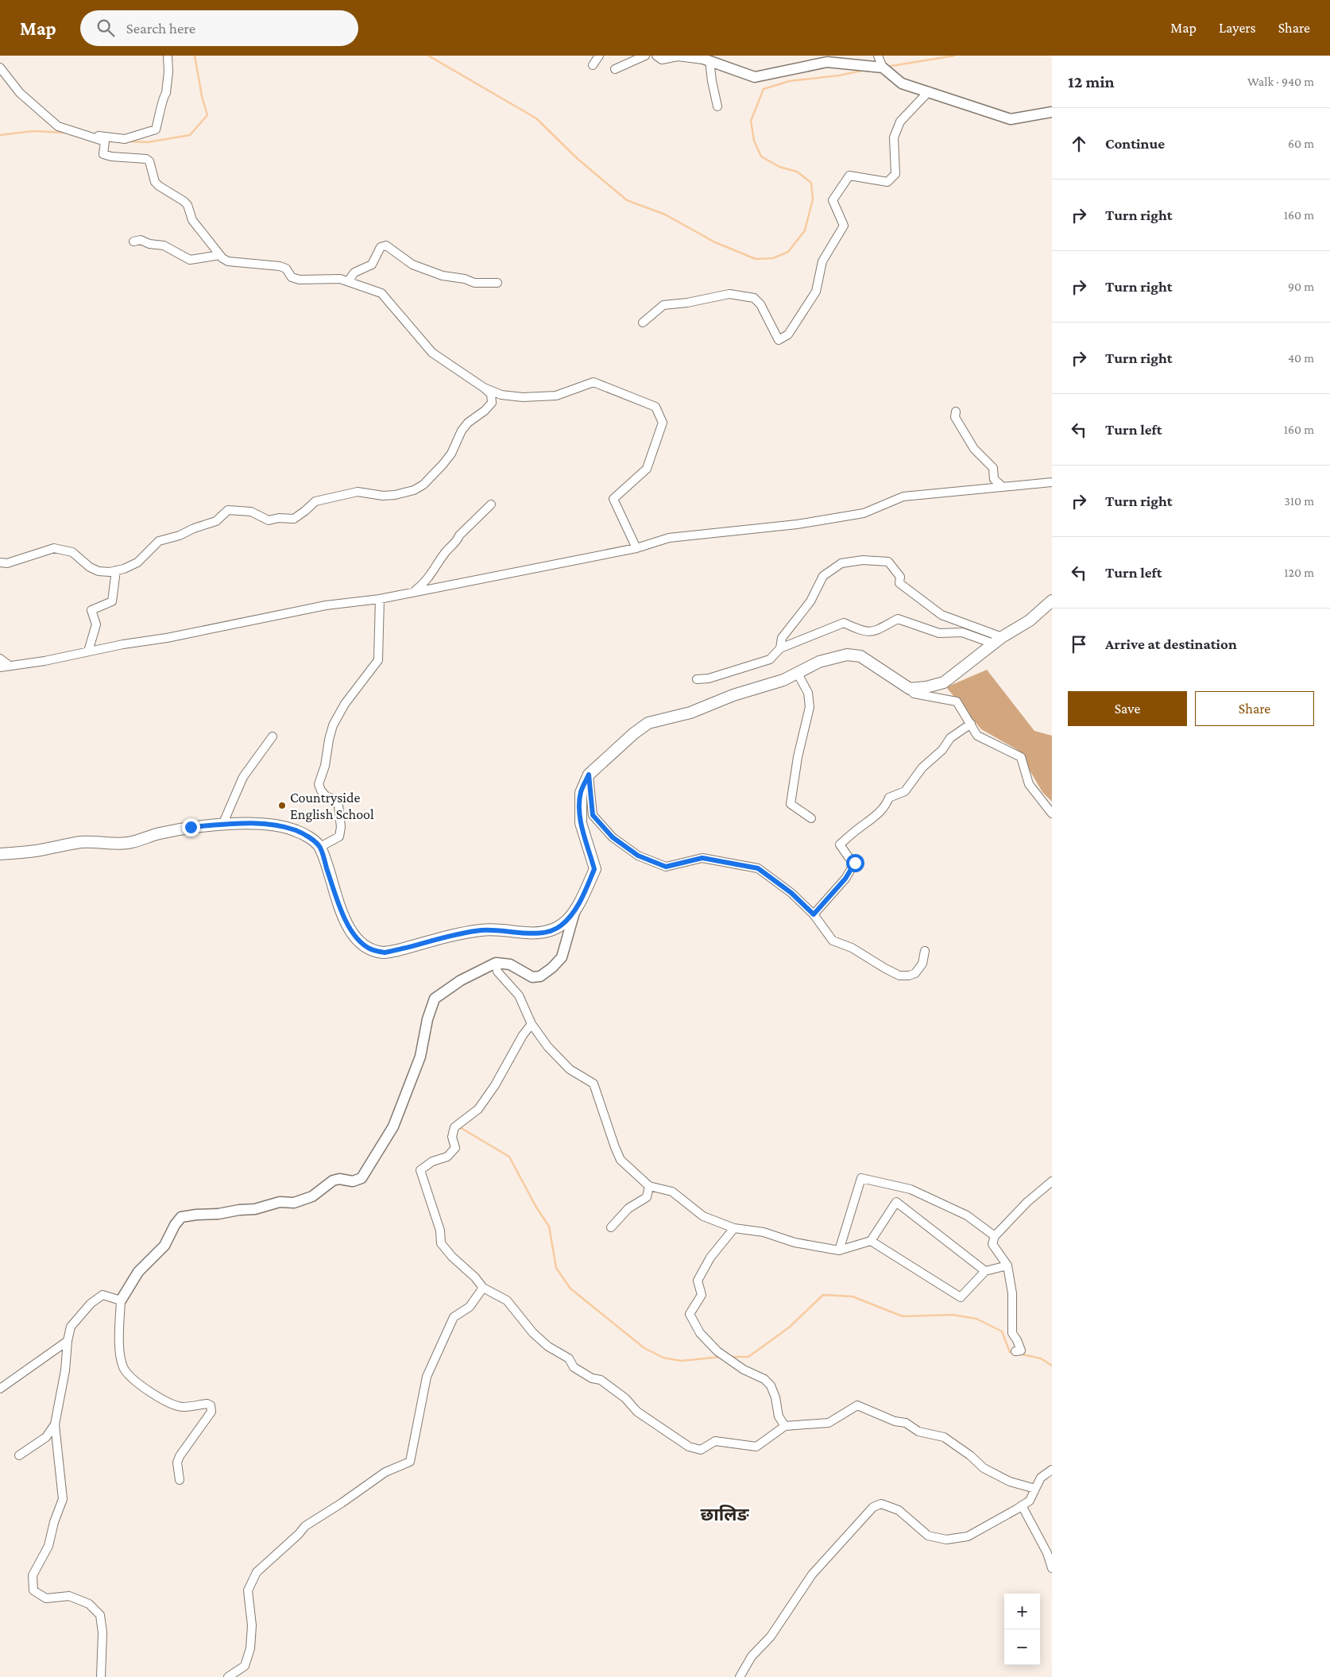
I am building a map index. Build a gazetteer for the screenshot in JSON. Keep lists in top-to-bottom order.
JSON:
{
  "districts": ["छालिङ"],
  "places": ["Countryside English School"],
  "page": {
    "header": "Map",
    "search": "Search here",
    "nav": ["Map", "Layers", "Share"],
    "heading": ["12 min", "Walk · 940 m"],
    "list": [
      ["Continue", "60 m"],
      ["Turn right", "160 m"],
      ["Turn right", "90 m"],
      ["Turn right", "40 m"],
      ["Turn left", "160 m"],
      ["Turn right", "310 m"],
      ["Turn left", "120 m"],
      "Arrive at destination"
    ],
    "buttons": ["Save", "Share"],
    "map_buttons": ["+", "−"]
  }
}
